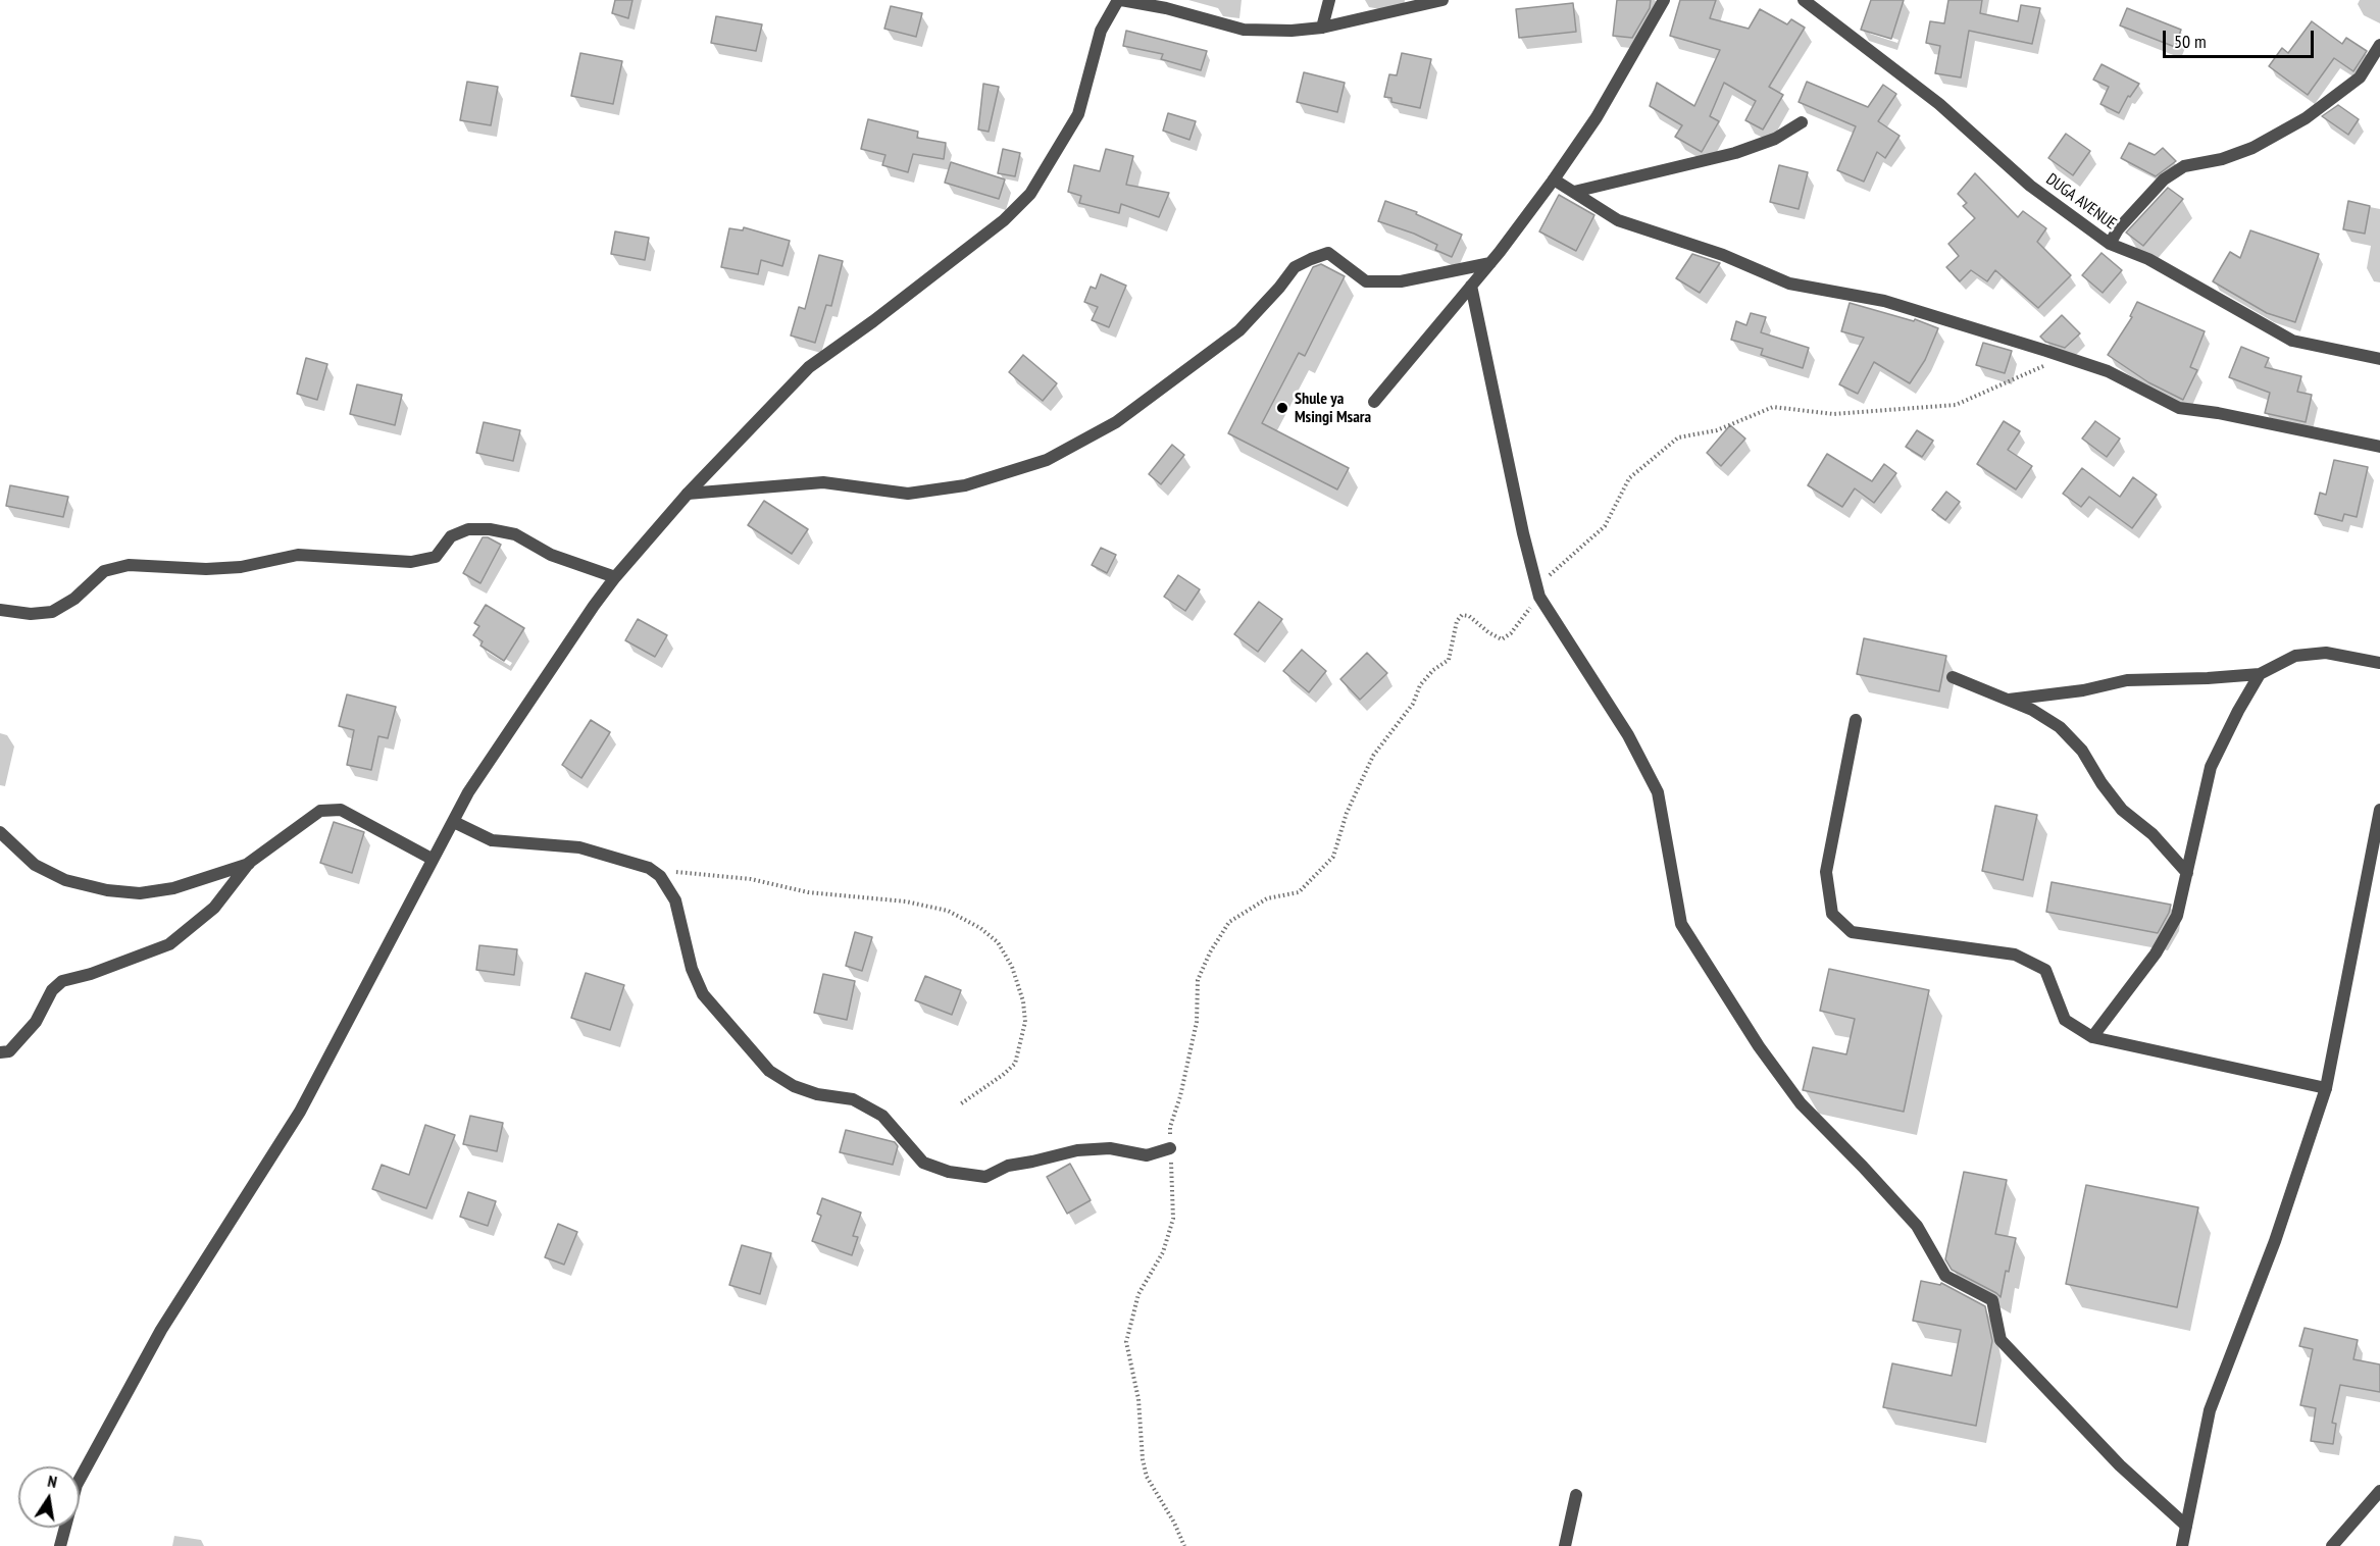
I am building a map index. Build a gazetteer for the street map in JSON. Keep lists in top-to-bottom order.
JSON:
{
  "streets": {
    "street": ["DUGA AVENUE"]
  },
  "places": ["Shule ya Msingi Msara"],
  "scale_bar": "50 m",
  "north": "top"
}
